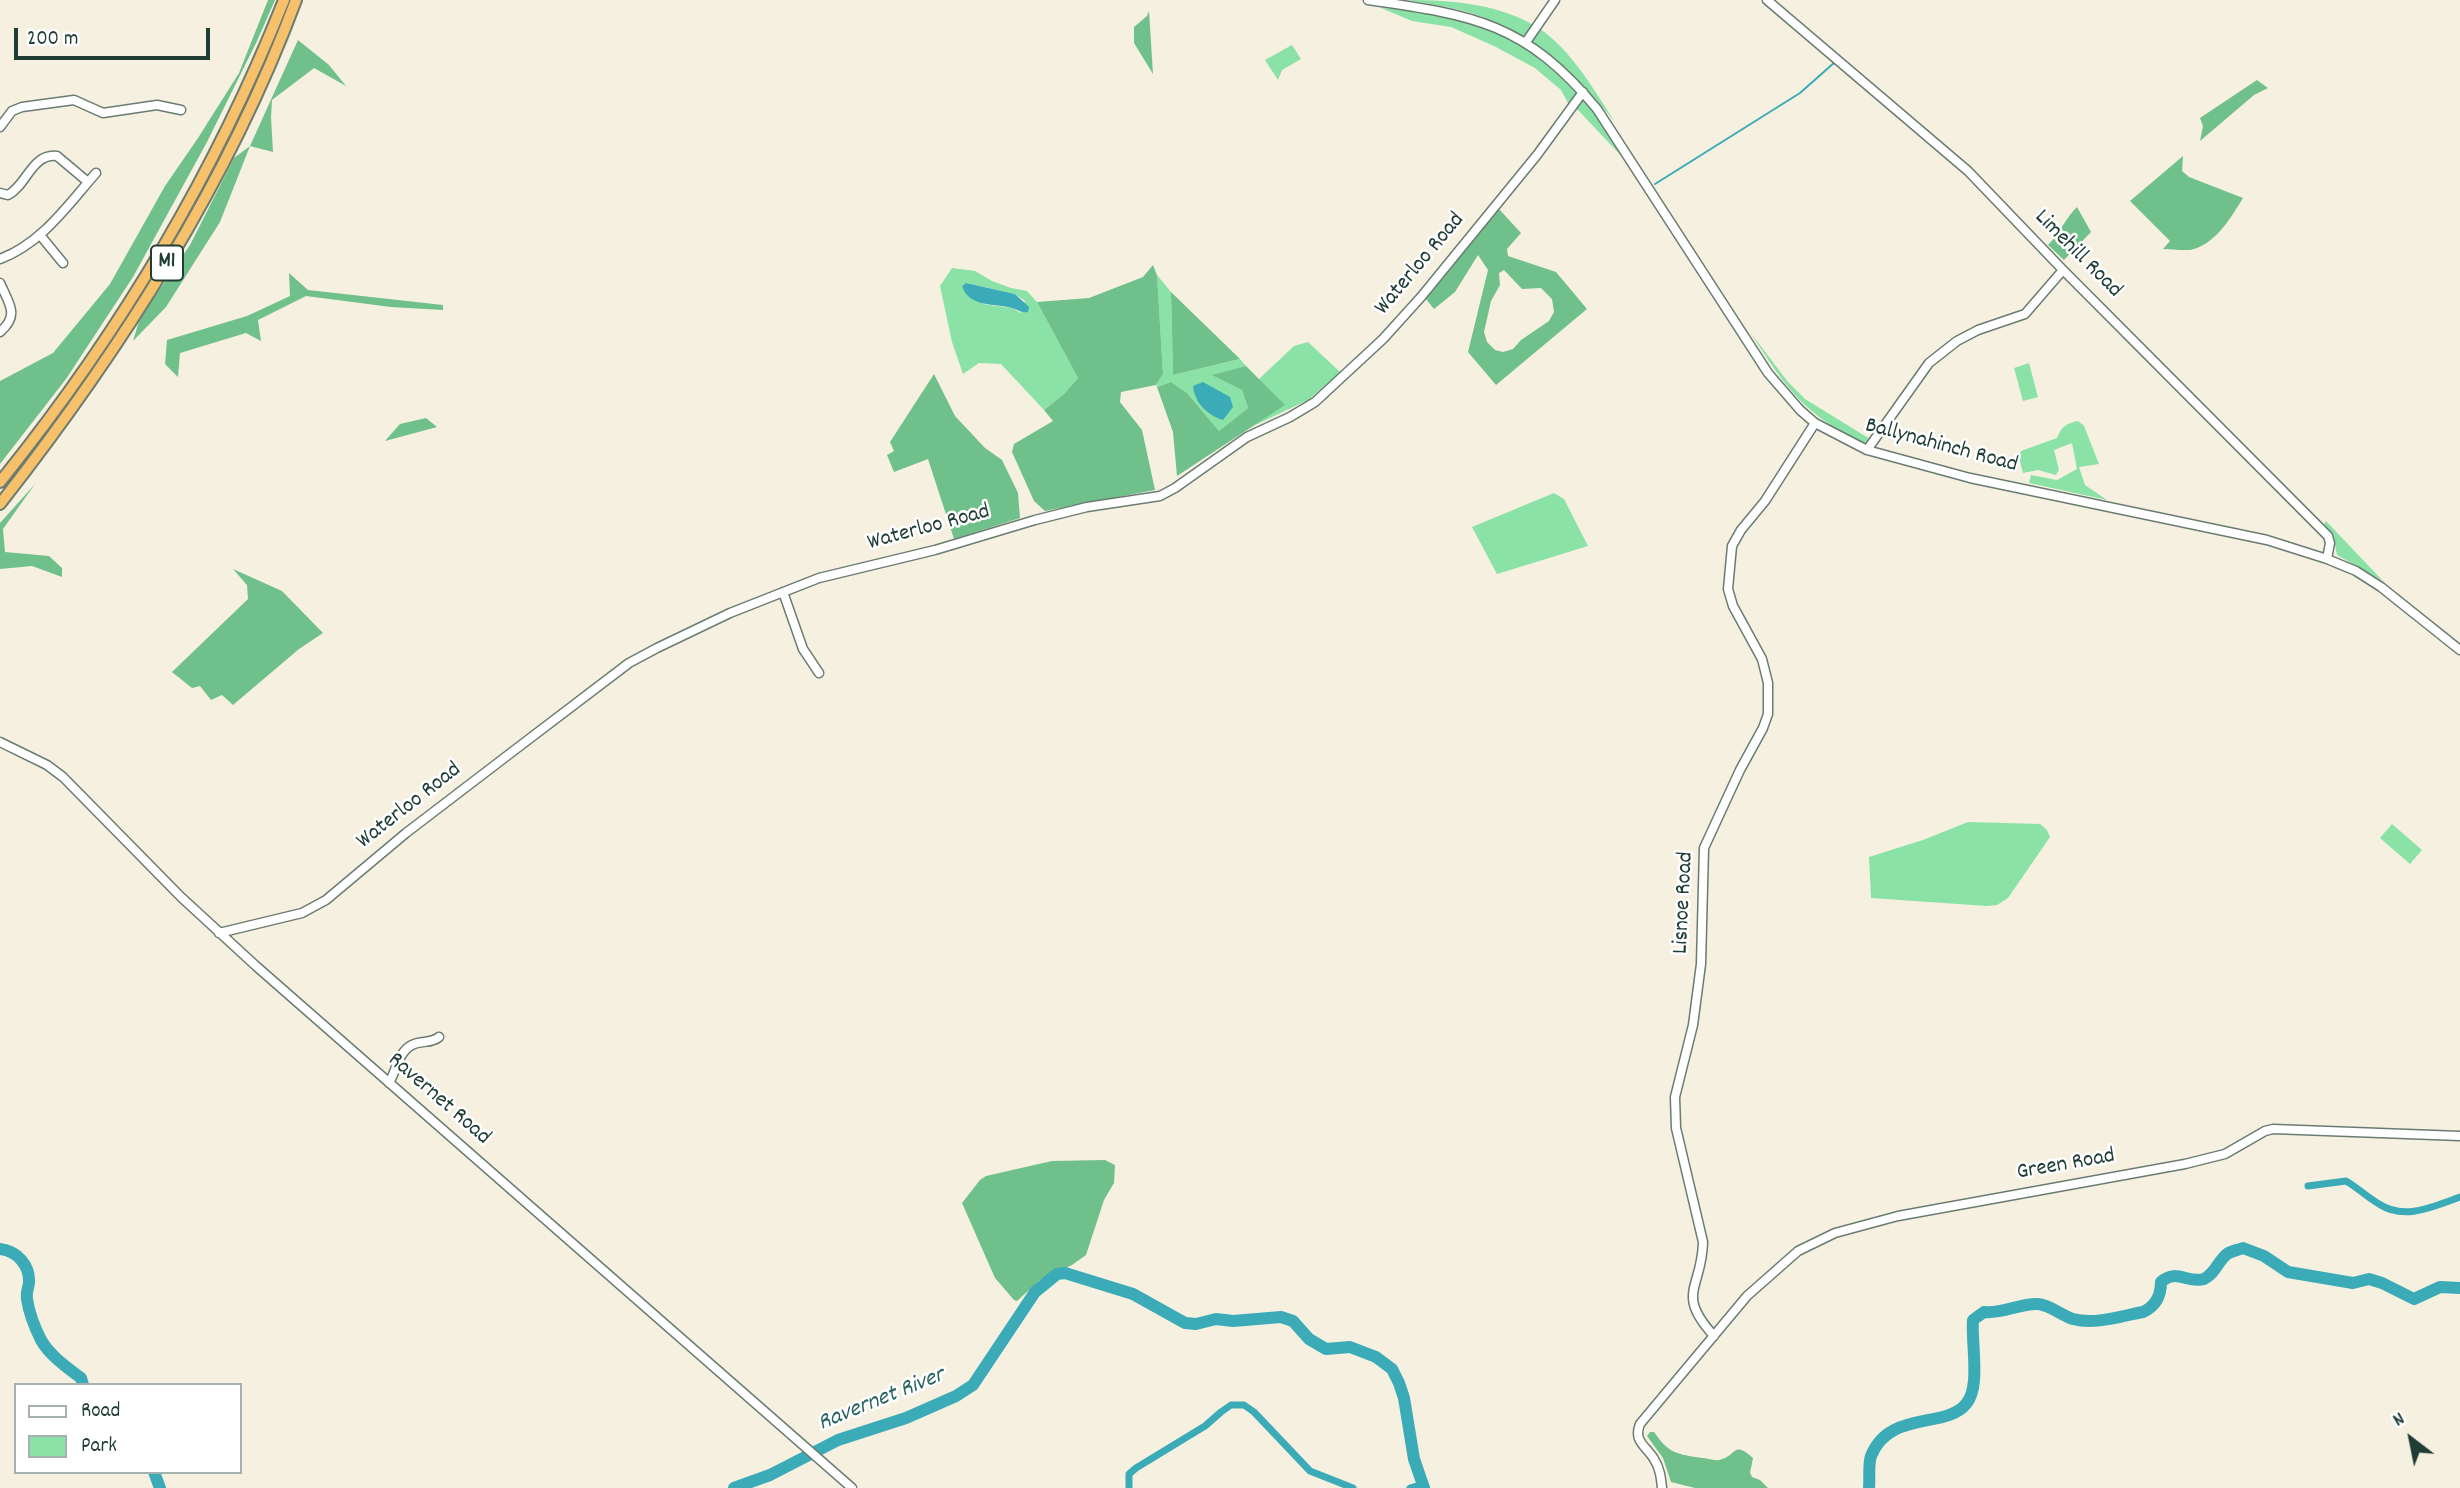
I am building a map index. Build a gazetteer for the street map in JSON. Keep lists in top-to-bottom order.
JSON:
{
  "streets": {
    "highway": ["M1"],
    "street": [
      "Limehill Road",
      "Waterloo Road",
      "Ballynahinch Road",
      "Lisnoe Road",
      "Ravernet Road",
      "Green Road"
    ]
  },
  "crossings": [
    ["Limehill Road", "Ballynahinch Road"],
    ["Waterloo Road", "Ballynahinch Road"],
    ["Waterloo Road", "Ravernet Road"],
    ["Ballynahinch Road", "Lisnoe Road"],
    ["Lisnoe Road", "Green Road"]
  ],
  "water": ["Ravernet River"],
  "legend": ["Road", "Park"],
  "scale_bar": "200 m",
  "north": "top left"
}
